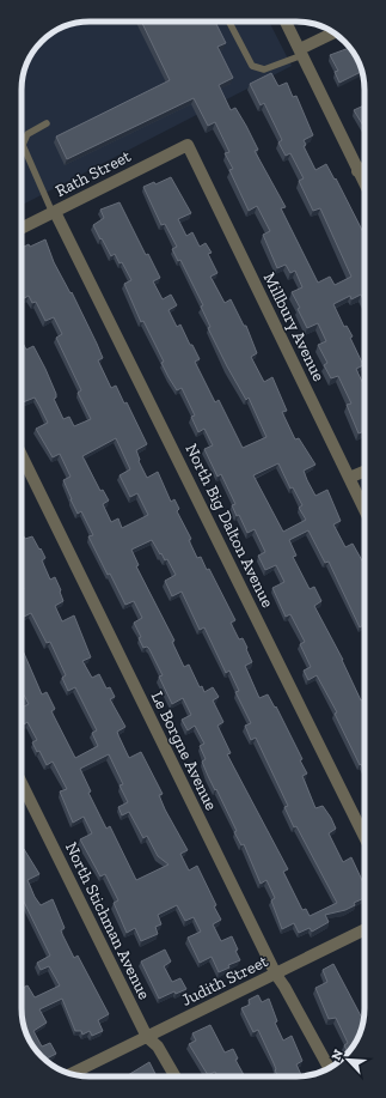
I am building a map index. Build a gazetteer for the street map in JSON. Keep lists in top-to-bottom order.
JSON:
{
  "streets": {
    "street": [
      "Rath Street",
      "Millbury Avenue",
      "North Big Dalton Avenue",
      "Le Borgne Avenue",
      "North Stichman Avenue",
      "Judith Street"
    ]
  },
  "crossings": [
    ["Rath Street", "Millbury Avenue"],
    ["Rath Street", "North Big Dalton Avenue"],
    ["Le Borgne Avenue", "Judith Street"],
    ["North Stichman Avenue", "Judith Street"]
  ],
  "north": "top left"
}
